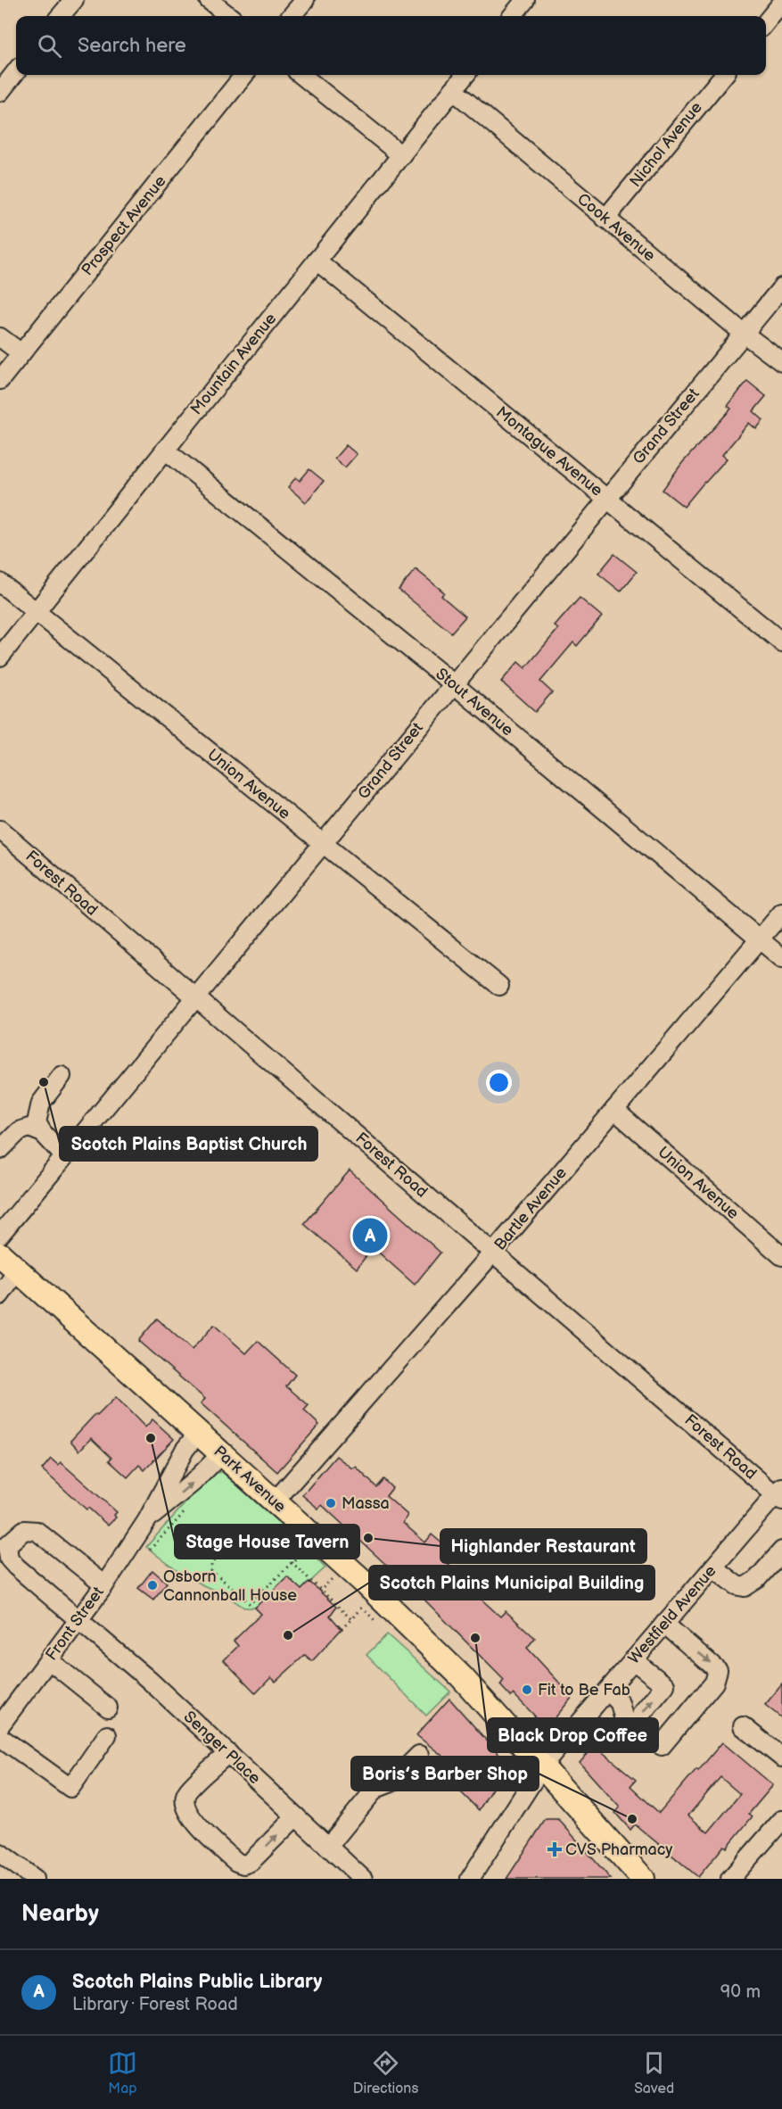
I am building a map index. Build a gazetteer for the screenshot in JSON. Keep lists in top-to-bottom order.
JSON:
{
  "streets": {
    "main road": ["Park Avenue"],
    "street": [
      "Nichol Avenue",
      "Prospect Avenue",
      "Cook Avenue",
      "Mountain Avenue",
      "Grand Street",
      "Montague Avenue",
      "Stout Avenue",
      "Union Avenue",
      "Forest Road",
      "Bartle Avenue",
      "Westfield Avenue",
      "Front Street",
      "Senger Place"
    ]
  },
  "crossings": [
    ["Nichol Avenue", "Cook Avenue"],
    ["Cook Avenue", "Mountain Avenue"],
    ["Cook Avenue", "Grand Street"],
    ["Mountain Avenue", "Montague Avenue"],
    ["Mountain Avenue", "Stout Avenue"],
    ["Mountain Avenue", "Union Avenue"],
    ["Grand Street", "Montague Avenue"],
    ["Grand Street", "Stout Avenue"],
    ["Grand Street", "Union Avenue"],
    ["Grand Street", "Forest Road"],
    ["Stout Avenue", "Bartle Avenue"],
    ["Union Avenue", "Bartle Avenue"],
    ["Forest Road", "Bartle Avenue"],
    ["Forest Road", "Westfield Avenue"],
    ["Bartle Avenue", "Park Avenue"],
    ["Park Avenue", "Westfield Avenue"],
    ["Park Avenue", "Front Street"],
    ["Front Street", "Senger Place"]
  ],
  "places": {
    "other": [
      "Scotch Plains Baptist Church",
      "Stage House Tavern",
      "Massa",
      "Highlander Restaurant",
      "Osborn Cannonball House",
      "Scotch Plains Municipal Building",
      "Black Drop Coffee",
      "Fit to Be Fab",
      "Boris’s Barber Shop"
    ],
    "health": ["CVS Pharmacy"]
  },
  "page": {
    "search": "Search here",
    "pins": "A",
    "heading": "Nearby",
    "list": [
      {
        "mark": "A",
        "name": "Scotch Plains Public Library",
        "note": "Library · Forest Road",
        "value": "90 m"
      }
    ],
    "nav": ["Map", "Directions", "Saved"]
  }
}
